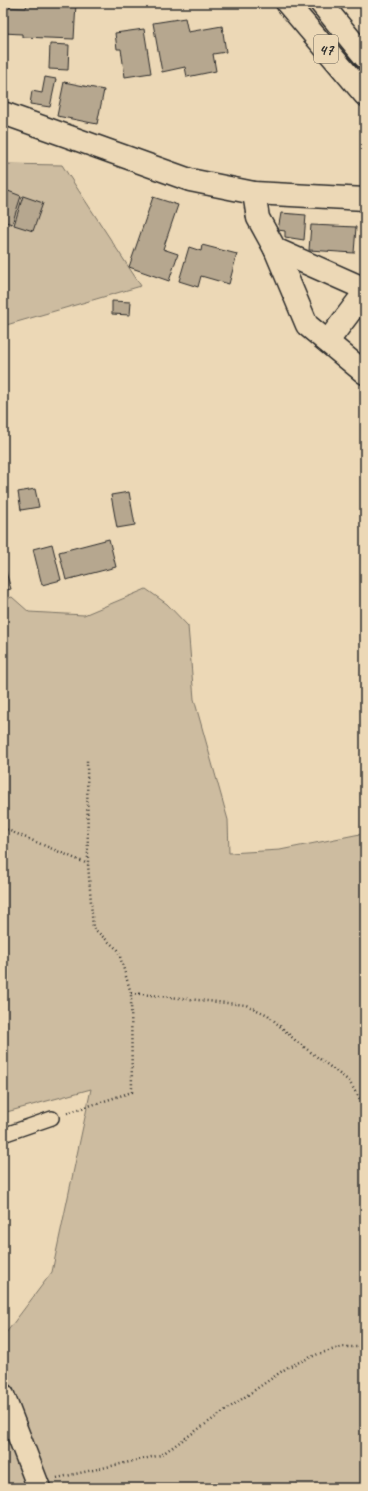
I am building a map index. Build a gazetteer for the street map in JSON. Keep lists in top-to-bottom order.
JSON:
{
  "streets": {
    "street": ["47"]
  }
}
